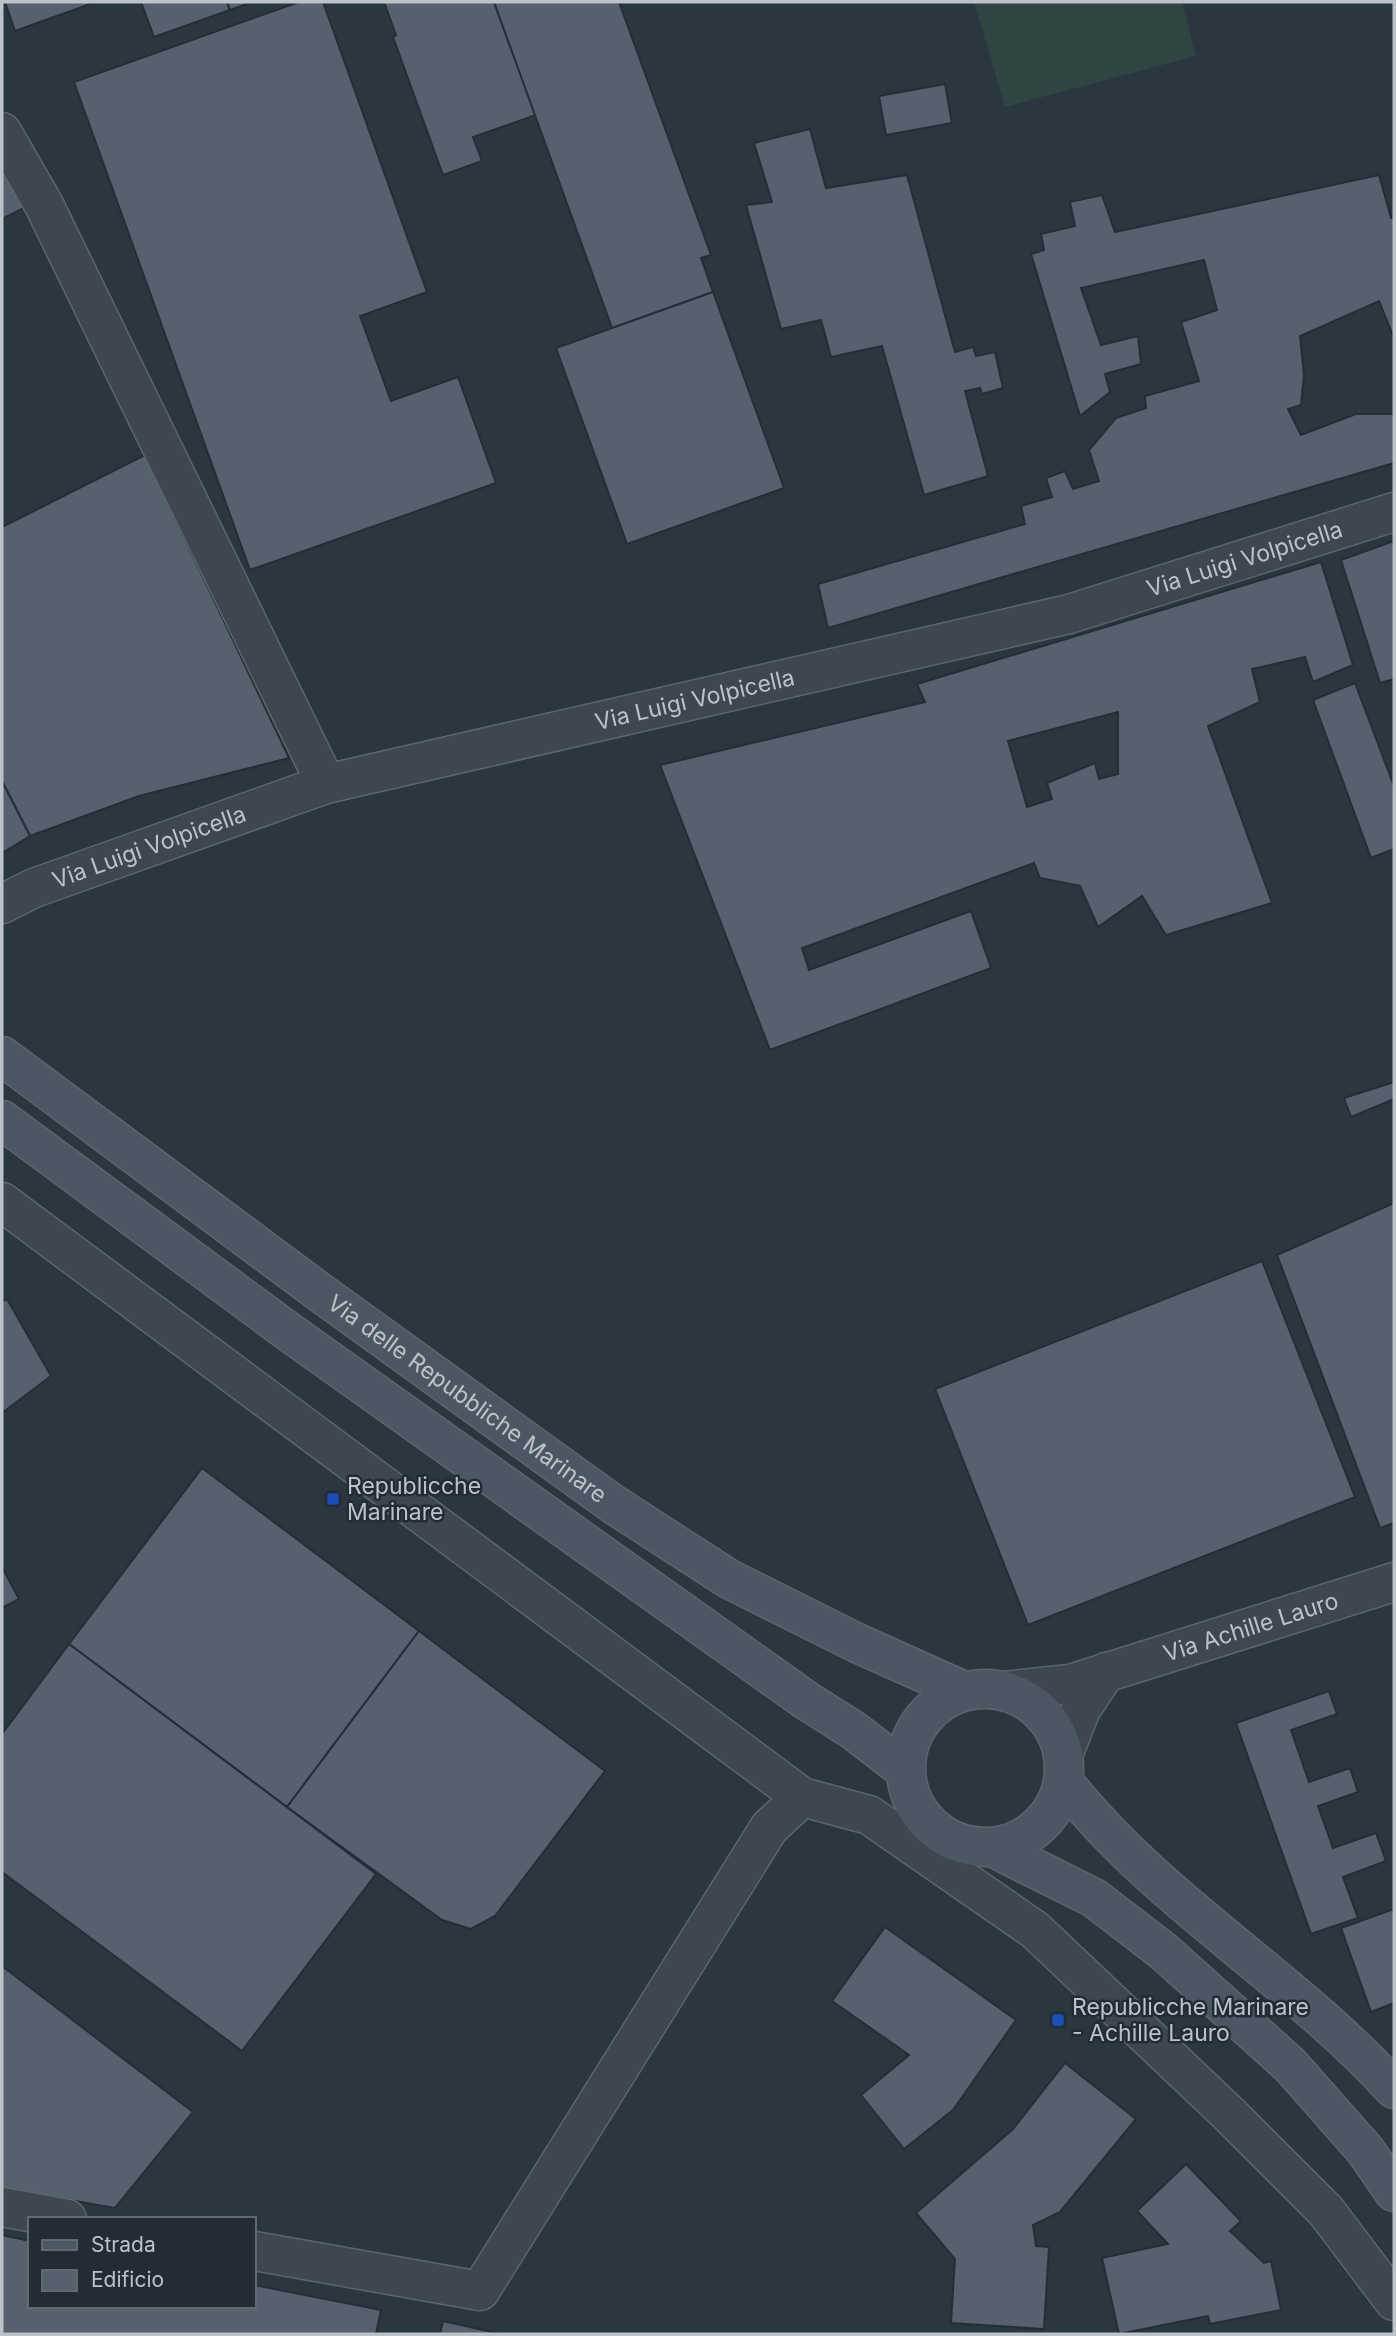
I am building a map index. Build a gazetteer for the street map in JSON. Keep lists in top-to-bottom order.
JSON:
{
  "streets": {
    "main road": ["Via delle Repubbliche Marinare"],
    "street": ["Via Luigi Volpicella", "Via Achille Lauro"]
  },
  "crossings": [
    ["Via delle Repubbliche Marinare", "Via Achille Lauro"]
  ],
  "places": {
    "transit": ["Republicche Marinare", "Republicche Marinare - Achille Lauro"]
  },
  "legend": ["Strada", "Edificio"]
}
